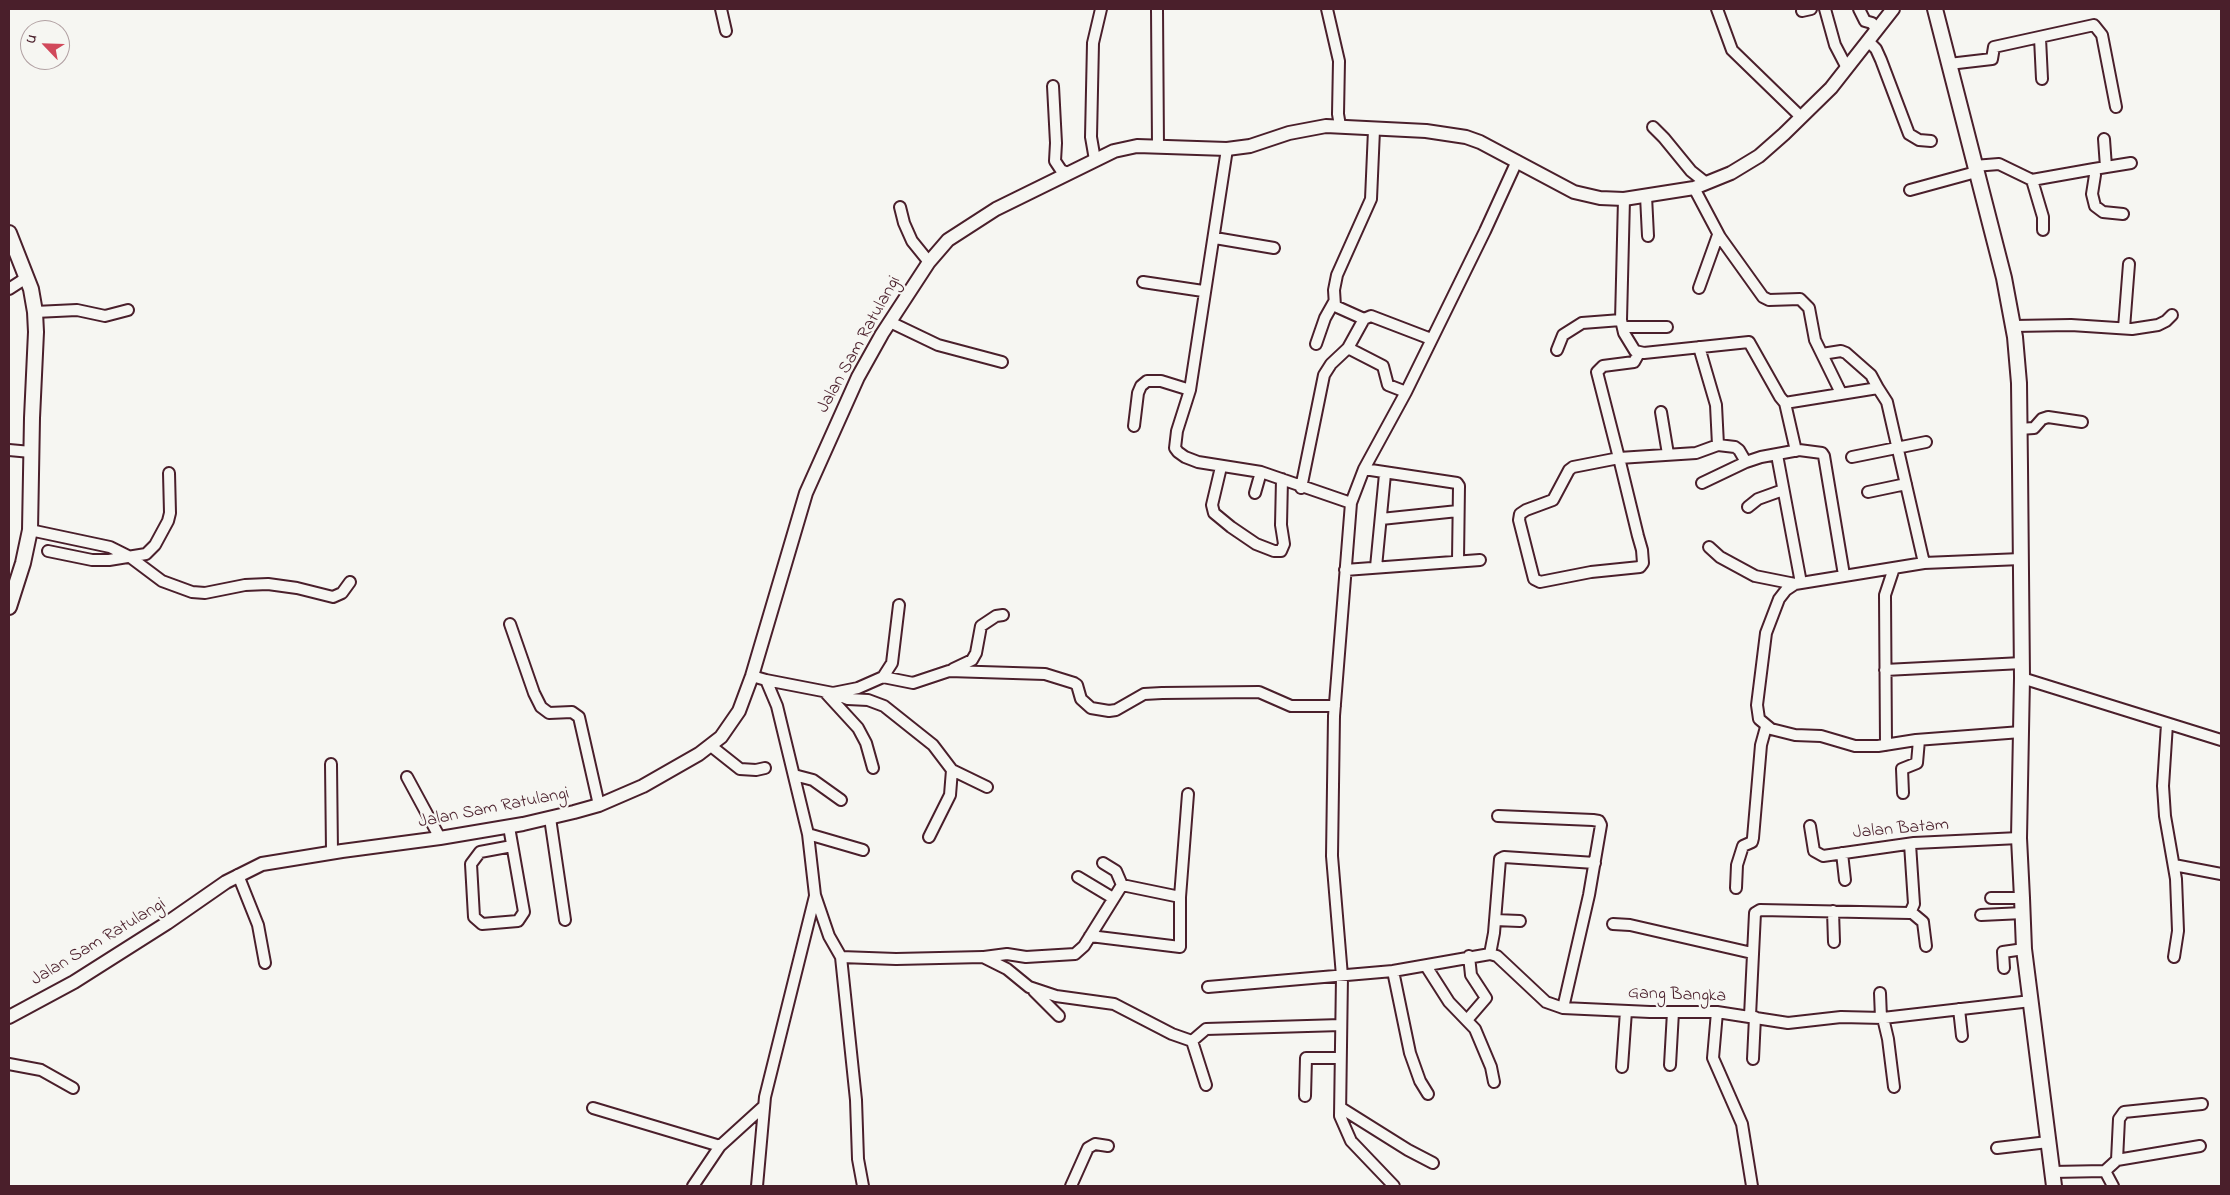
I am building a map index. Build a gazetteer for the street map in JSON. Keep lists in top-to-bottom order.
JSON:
{
  "streets": {
    "street": ["Jalan Sam Ratulangi", "Jalan Batam", "Gang Bangka"]
  },
  "north": "top left"
}
